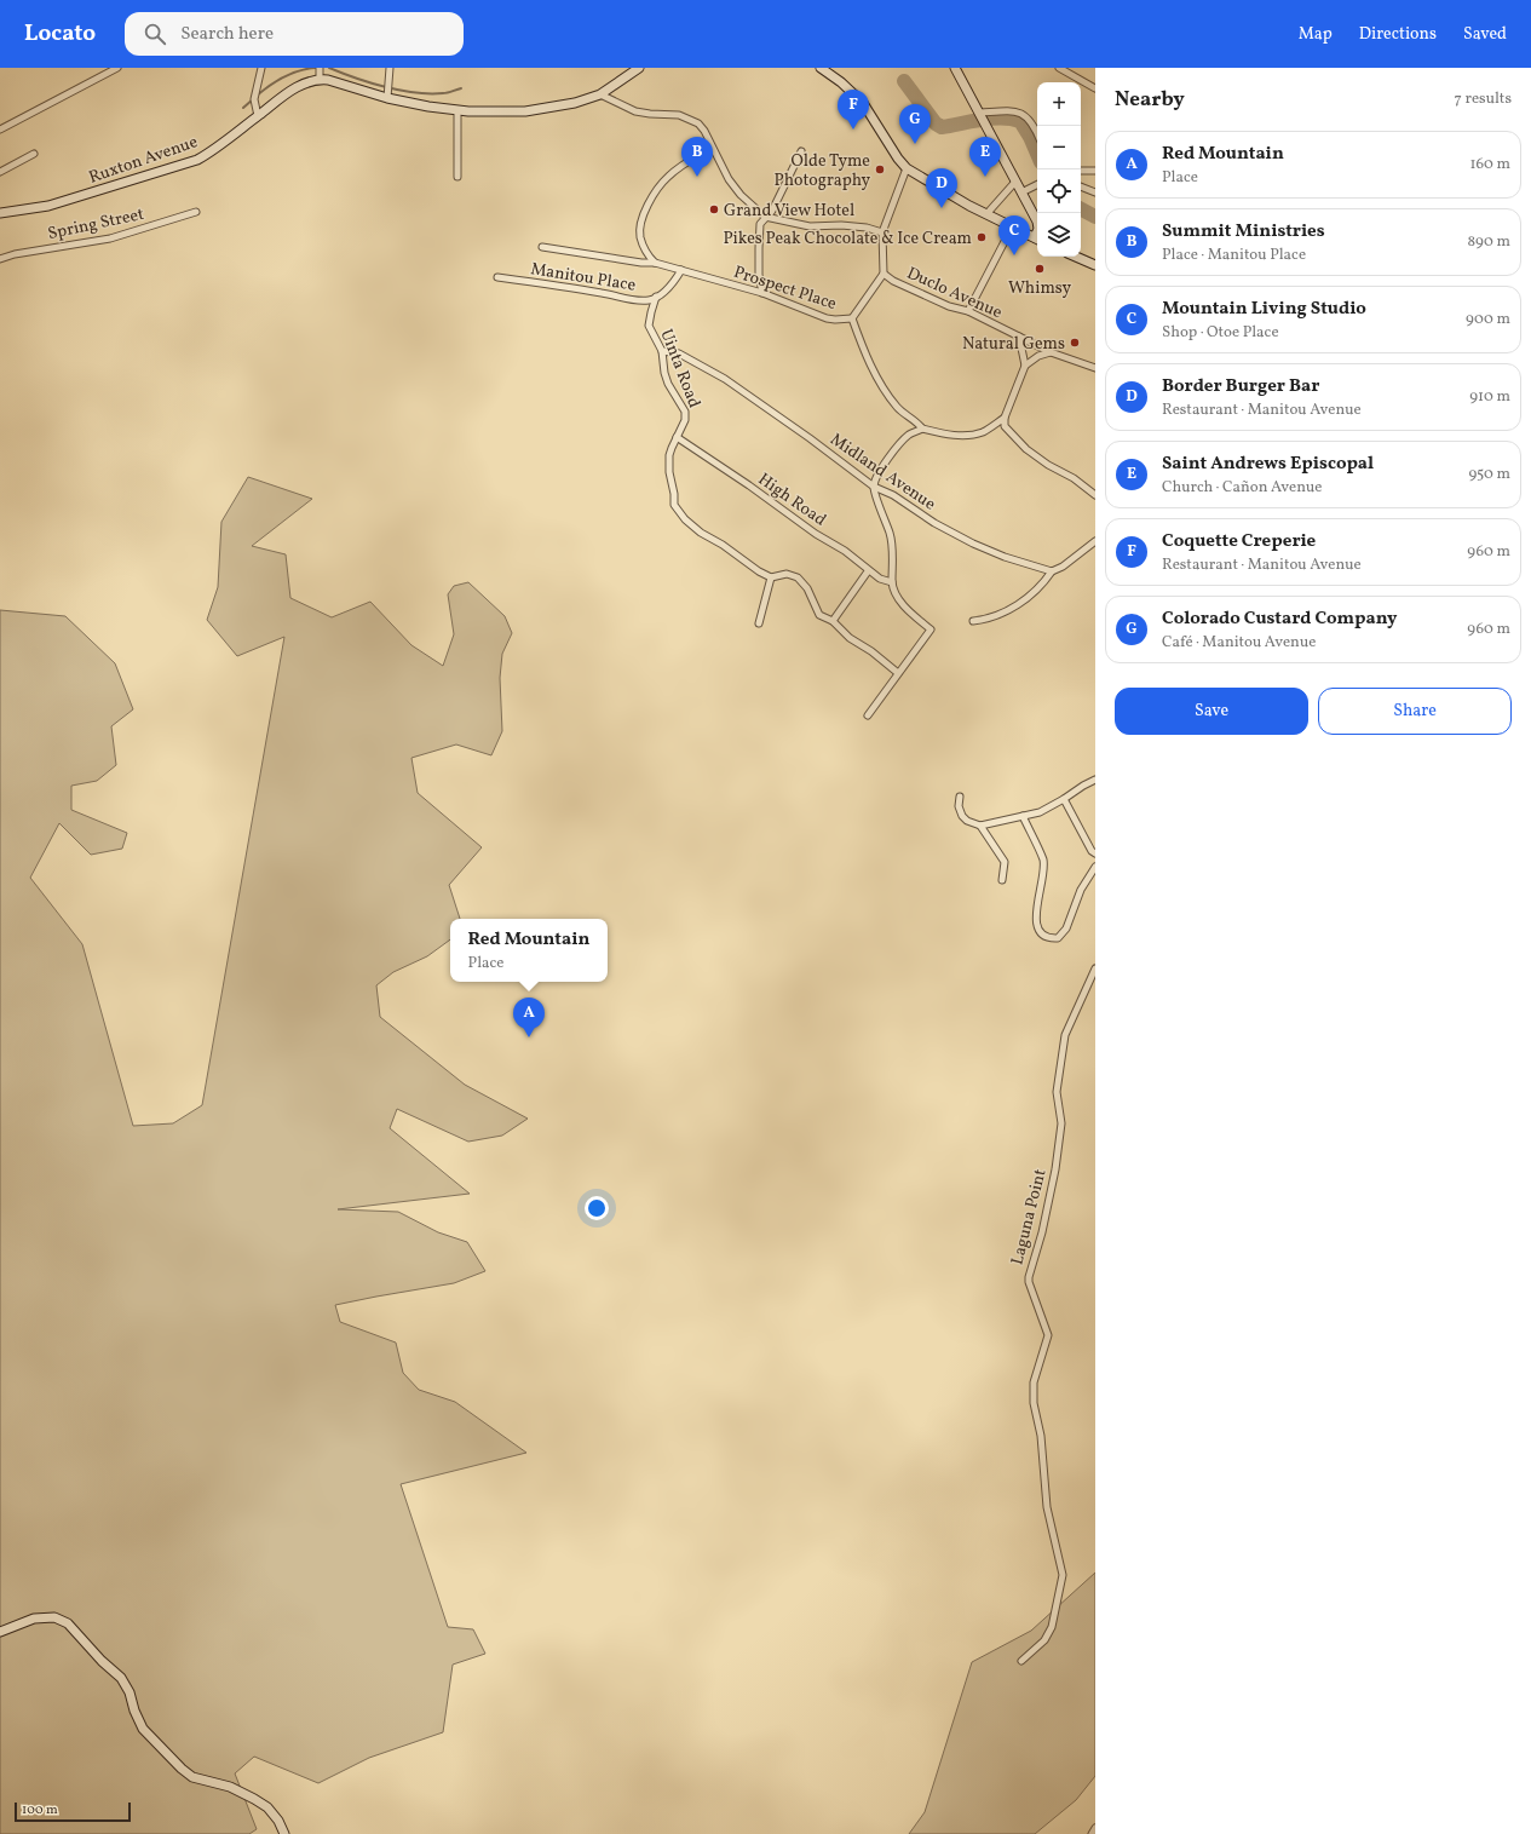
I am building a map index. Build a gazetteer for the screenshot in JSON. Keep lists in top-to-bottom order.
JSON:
{
  "streets": {
    "street": [
      "Ruxton Avenue",
      "Spring Street",
      "Manitou Place",
      "Prospect Place",
      "Duclo Avenue",
      "Uinta Road",
      "Midland Avenue",
      "High Road",
      "Laguna Point"
    ]
  },
  "crossings": [
    ["Manitou Place", "Prospect Place"],
    ["Manitou Place", "Uinta Road"],
    ["Uinta Road", "Midland Avenue"],
    ["Uinta Road", "High Road"]
  ],
  "places": [
    "Olde Tyme Photography",
    "Grand View Hotel",
    "Pikes Peak Chocolate & Ice Cream",
    "Whimsy",
    "Natural Gems"
  ],
  "scale_bar": "100 m",
  "page": {
    "header": "Locato",
    "search": "Search here",
    "nav": ["Map", "Directions", "Saved"],
    "heading": ["Nearby", "7 results"],
    "map_buttons": ["+", "−"],
    "pins": [
      "F",
      "G",
      "B",
      "E",
      "D",
      "C",
      "A"
    ],
    "list": [
      {
        "mark": "A",
        "name": "Red Mountain",
        "note": "Place",
        "value": "160 m"
      },
      {
        "mark": "B",
        "name": "Summit Ministries",
        "note": "Place · Manitou Place",
        "value": "890 m"
      },
      {
        "mark": "C",
        "name": "Mountain Living Studio",
        "note": "Shop · Otoe Place",
        "value": "900 m"
      },
      {
        "mark": "D",
        "name": "Border Burger Bar",
        "note": "Restaurant · Manitou Avenue",
        "value": "910 m"
      },
      {
        "mark": "E",
        "name": "Saint Andrews Episcopal",
        "note": "Church · Cañon Avenue",
        "value": "950 m"
      },
      {
        "mark": "F",
        "name": "Coquette Creperie",
        "note": "Restaurant · Manitou Avenue",
        "value": "960 m"
      },
      {
        "mark": "G",
        "name": "Colorado Custard Company",
        "note": "Café · Manitou Avenue",
        "value": "960 m"
      }
    ],
    "buttons": ["Save", "Share"],
    "popup": ["Red Mountain", "Place"],
    "scale": "100 m"
  }
}
